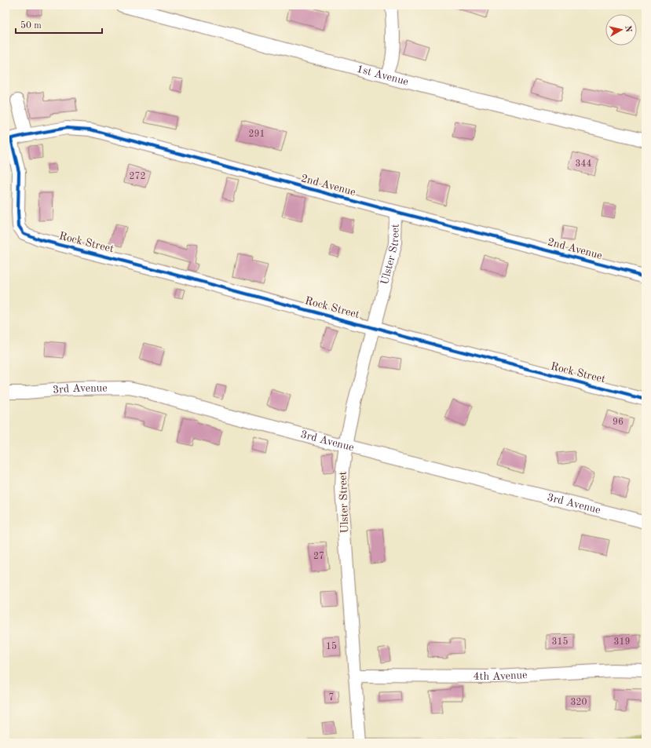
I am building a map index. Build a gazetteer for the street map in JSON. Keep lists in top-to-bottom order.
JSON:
{
  "streets": {
    "street": [
      "1st Avenue",
      "2nd Avenue",
      "Rock Street",
      "Ulster Street",
      "3rd Avenue",
      "4th Avenue"
    ]
  },
  "crossings": [
    ["2nd Avenue", "Rock Street"],
    ["2nd Avenue", "Ulster Street"],
    ["Rock Street", "Ulster Street"],
    ["Ulster Street", "3rd Avenue"],
    ["Ulster Street", "4th Avenue"]
  ],
  "house_numbers": [
    "291",
    "344",
    "272",
    "96",
    "27",
    "315",
    "319",
    "15",
    "7",
    "320"
  ],
  "scale_bar": "50 m",
  "north": "right"
}
